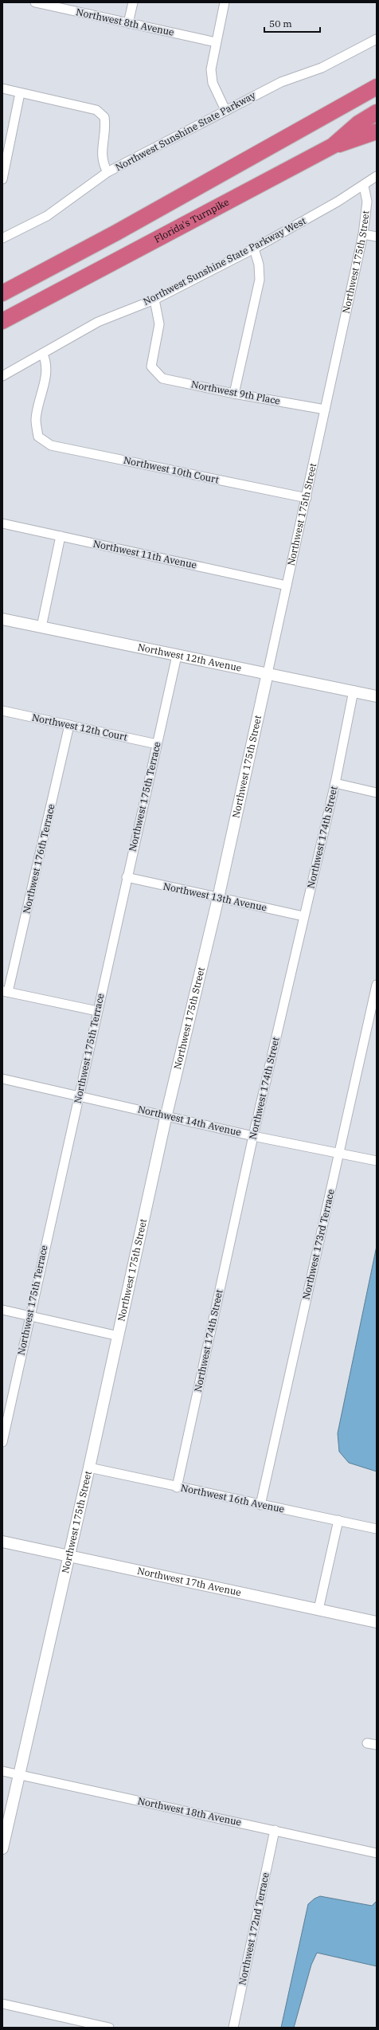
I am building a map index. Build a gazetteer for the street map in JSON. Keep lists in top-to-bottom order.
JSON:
{
  "streets": {
    "highway": ["Florida's Turnpike"],
    "street": [
      "Northwest 8th Avenue",
      "Northwest Sunshine State Parkway",
      "Northwest Sunshine State Parkway West",
      "Northwest 175th Street",
      "Northwest 9th Place",
      "Northwest 10th Court",
      "Northwest 11th Avenue",
      "Northwest 12th Avenue",
      "Northwest 12th Court",
      "Northwest 175th Terrace",
      "Northwest 174th Street",
      "Northwest 176th Terrace",
      "Northwest 13th Avenue",
      "Northwest 14th Avenue",
      "Northwest 173rd Terrace",
      "Northwest 16th Avenue",
      "Northwest 17th Avenue",
      "Northwest 18th Avenue",
      "Northwest 172nd Terrace"
    ]
  },
  "crossings": [
    ["Northwest Sunshine State Parkway West", "Northwest 175th Street"],
    ["Northwest Sunshine State Parkway West", "Northwest 9th Place"],
    ["Northwest Sunshine State Parkway West", "Northwest 10th Court"],
    ["Northwest 175th Street", "Northwest 9th Place"],
    ["Northwest 175th Street", "Northwest 10th Court"],
    ["Northwest 175th Street", "Northwest 11th Avenue"],
    ["Northwest 175th Street", "Northwest 12th Avenue"],
    ["Northwest 175th Street", "Northwest 13th Avenue"],
    ["Northwest 175th Street", "Northwest 14th Avenue"],
    ["Northwest 175th Street", "Northwest 16th Avenue"],
    ["Northwest 175th Street", "Northwest 17th Avenue"],
    ["Northwest 175th Street", "Northwest 18th Avenue"],
    ["Northwest 12th Avenue", "Northwest 175th Terrace"],
    ["Northwest 12th Avenue", "Northwest 174th Street"],
    ["Northwest 12th Court", "Northwest 175th Terrace"],
    ["Northwest 12th Court", "Northwest 176th Terrace"],
    ["Northwest 175th Terrace", "Northwest 13th Avenue"],
    ["Northwest 175th Terrace", "Northwest 14th Avenue"],
    ["Northwest 174th Street", "Northwest 13th Avenue"],
    ["Northwest 174th Street", "Northwest 14th Avenue"],
    ["Northwest 174th Street", "Northwest 16th Avenue"],
    ["Northwest 14th Avenue", "Northwest 173rd Terrace"],
    ["Northwest 173rd Terrace", "Northwest 16th Avenue"],
    ["Northwest 18th Avenue", "Northwest 172nd Terrace"]
  ],
  "scale_bar": "50 m"
}
